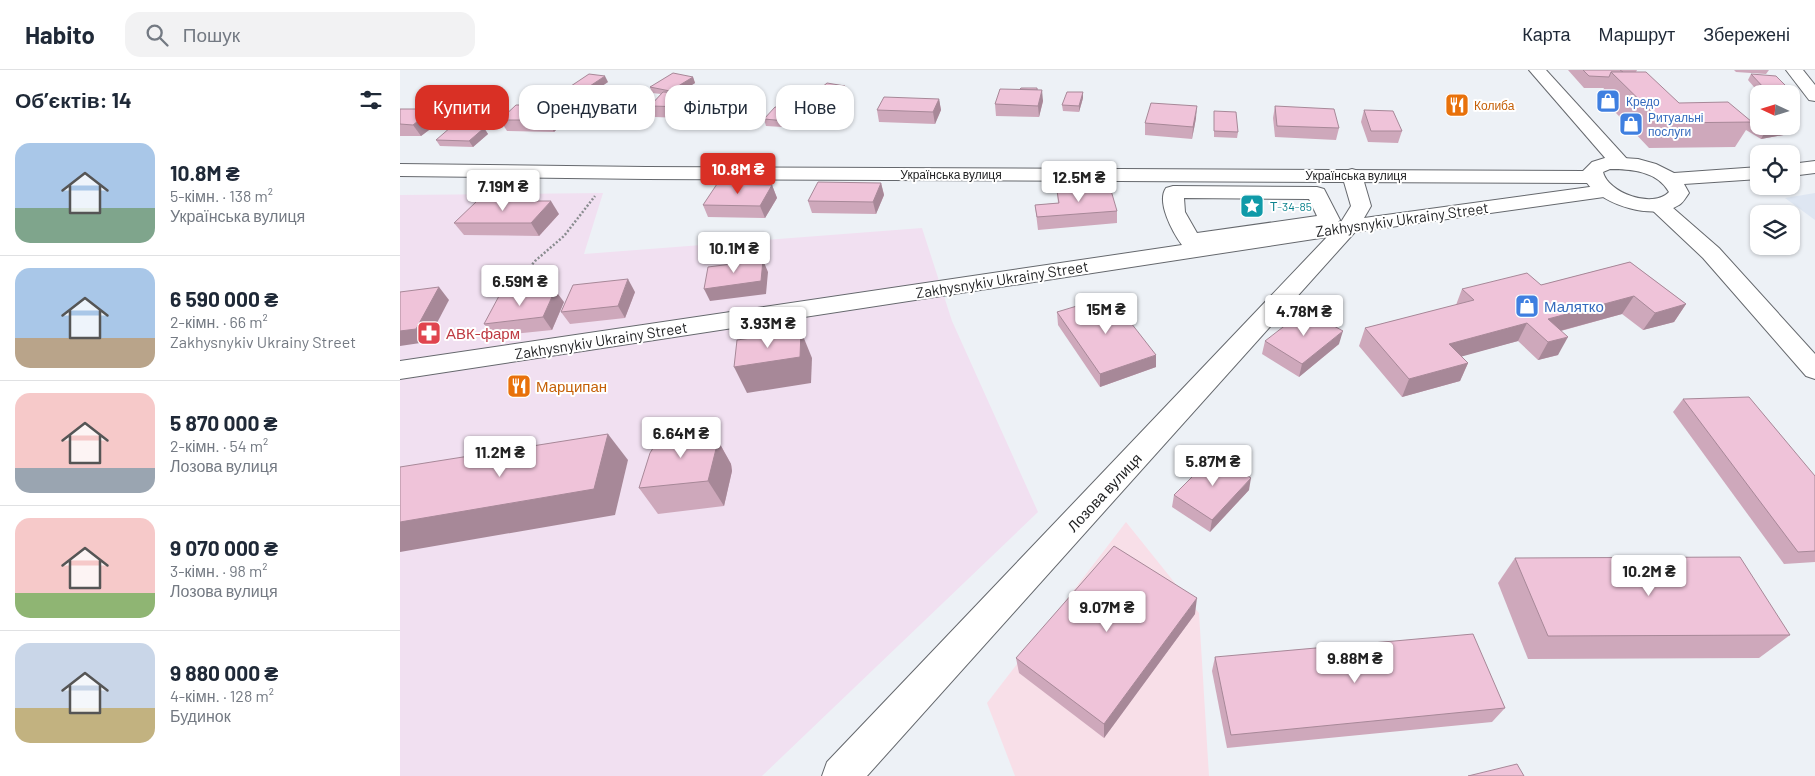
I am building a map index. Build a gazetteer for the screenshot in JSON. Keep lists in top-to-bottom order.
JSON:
{
  "streets": {
    "street": ["Українська вулиця", "Zakhysnykiv Ukrainy Street", "Лозова вулиця"]
  },
  "crossings": [
    ["Українська вулиця", "Zakhysnykiv Ukrainy Street"],
    ["Українська вулиця", "Лозова вулиця"],
    ["Zakhysnykiv Ukrainy Street", "Лозова вулиця"]
  ],
  "places": {
    "shop": ["Кредо", "Ритуальні послуги", "Малятко"],
    "restaurant": ["Колиба", "Марципан"],
    "place": ["Т-34-85"],
    "pharmacy": ["АВК-фарм"]
  },
  "north": "left",
  "page": {
    "header": "Habito",
    "search": "Пошук",
    "nav": ["Карта", "Маршрут", "Збережені"],
    "heading": "Об’єктів: 14",
    "chip": [
      "Купити",
      "Орендувати",
      "Фільтри",
      "Нове"
    ],
    "list": [
      {
        "name": "10.8M ₴",
        "note": "5-кімн. · 138 m² · Українська вулиця"
      },
      {
        "name": "6 590 000 ₴",
        "note": "2-кімн. · 66 m² · Zakhysnykiv Ukrainy Street"
      },
      {
        "name": "5 870 000 ₴",
        "note": "2-кімн. · 54 m² · Лозова вулиця"
      },
      {
        "name": "9 070 000 ₴",
        "note": "3-кімн. · 98 m² · Лозова вулиця"
      },
      {
        "name": "9 880 000 ₴",
        "note": "4-кімн. · 128 m² · Будинок"
      }
    ],
    "price": [
      "10.8M ₴",
      "12.5M ₴",
      "7.19M ₴",
      "10.1M ₴",
      "6.59M ₴",
      "15M ₴",
      "4.78M ₴",
      "3.93M ₴",
      "6.64M ₴",
      "11.2M ₴",
      "5.87M ₴",
      "10.2M ₴",
      "9.07M ₴",
      "9.88M ₴"
    ]
  }
}
